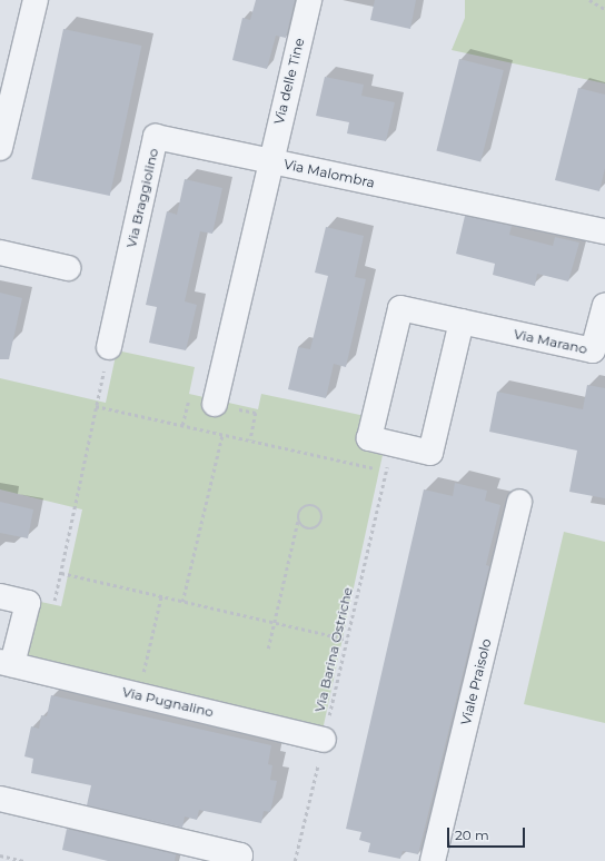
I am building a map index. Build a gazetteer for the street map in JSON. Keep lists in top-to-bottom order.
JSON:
{
  "streets": {
    "street": [
      "Via delle Tine",
      "Via Malombra",
      "Via Braggiolino",
      "Via Marano",
      "Viale Praisolo",
      "Via Pugnalino"
    ],
    "path": ["Via Barina Ostriche"]
  },
  "crossings": [
    ["Via delle Tine", "Via Malombra"],
    ["Via delle Tine", "Via Braggiolino"],
    ["Via Malombra", "Via Braggiolino"],
    ["Via Barina Ostriche", "Via Pugnalino"]
  ],
  "scale_bar": "20 m"
}
